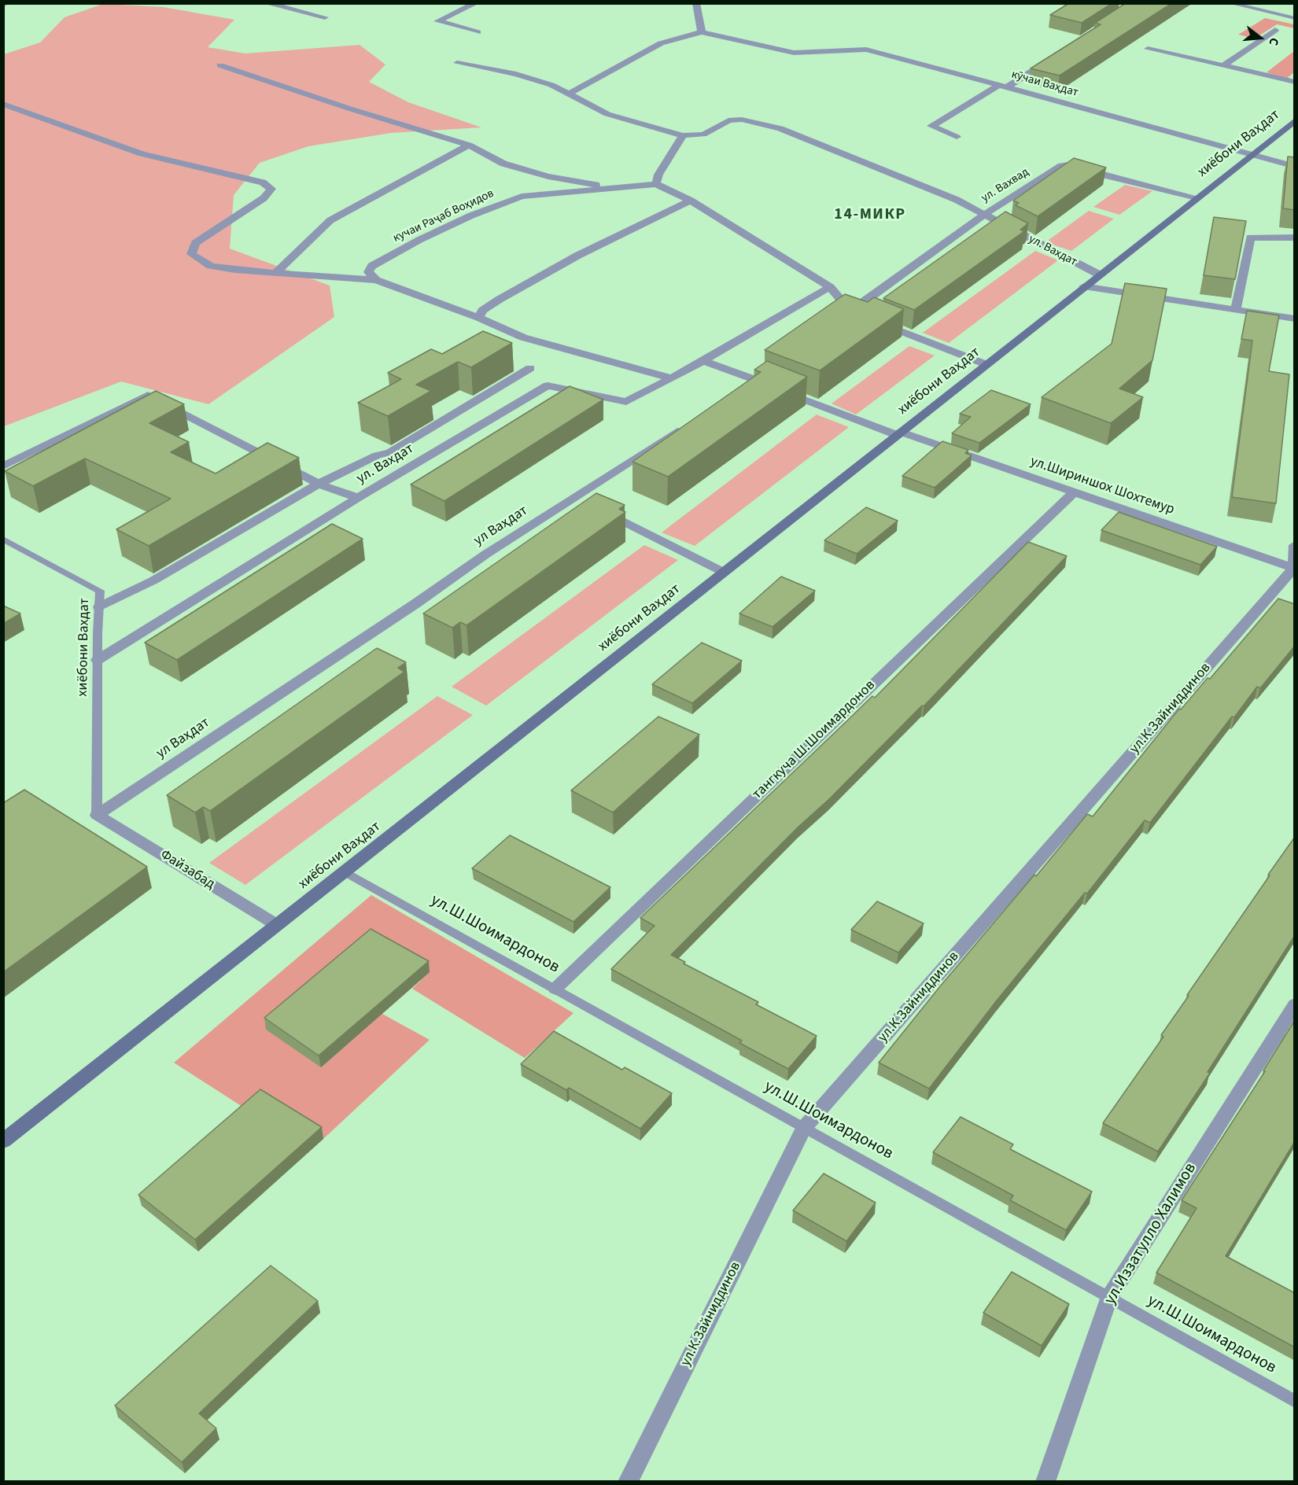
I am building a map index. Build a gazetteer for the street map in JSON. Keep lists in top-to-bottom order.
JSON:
{
  "streets": {
    "main road": ["хиёбони Ваҳдат"],
    "street": [
      "кӯчаи Ваҳдат",
      "ул. Вахвад",
      "кучаи Раҷаб Воҳидов",
      "ул. Вахдат",
      "ул.Шириншох Шохтемур",
      "ул Ваҳдат",
      "ул.К.Зайниддинов",
      "тангкуча Ш.Шоимардонов",
      "Файзабад",
      "ул.Иззатулло Халимов"
    ],
    "lane": ["хиёбони Вахдат", "ул.Ш.Шоимардонов"]
  },
  "crossings": [
    ["кӯчаи Ваҳдат", "хиёбони Ваҳдат"],
    ["хиёбони Ваҳдат", "ул. Вахвад"],
    ["хиёбони Ваҳдат", "ул. Вахдат"],
    ["хиёбони Ваҳдат", "ул.Шириншох Шохтемур"],
    ["хиёбони Ваҳдат", "Файзабад"],
    ["хиёбони Ваҳдат", "ул.Ш.Шоимардонов"],
    ["ул. Вахвад", "ул. Вахдат"],
    ["ул. Вахдат", "хиёбони Вахдат"],
    ["ул.Шириншох Шохтемур", "ул.К.Зайниддинов"],
    ["ул.Шириншох Шохтемур", "тангкуча Ш.Шоимардонов"],
    ["ул Ваҳдат", "хиёбони Вахдат"],
    ["ул Ваҳдат", "Файзабад"],
    ["хиёбони Вахдат", "Файзабад"],
    ["ул.К.Зайниддинов", "ул.Ш.Шоимардонов"],
    ["тангкуча Ш.Шоимардонов", "ул.Ш.Шоимардонов"],
    ["ул.Ш.Шоимардонов", "ул.Иззатулло Халимов"]
  ],
  "districts": ["14-МИКР"],
  "north": "right"
}
